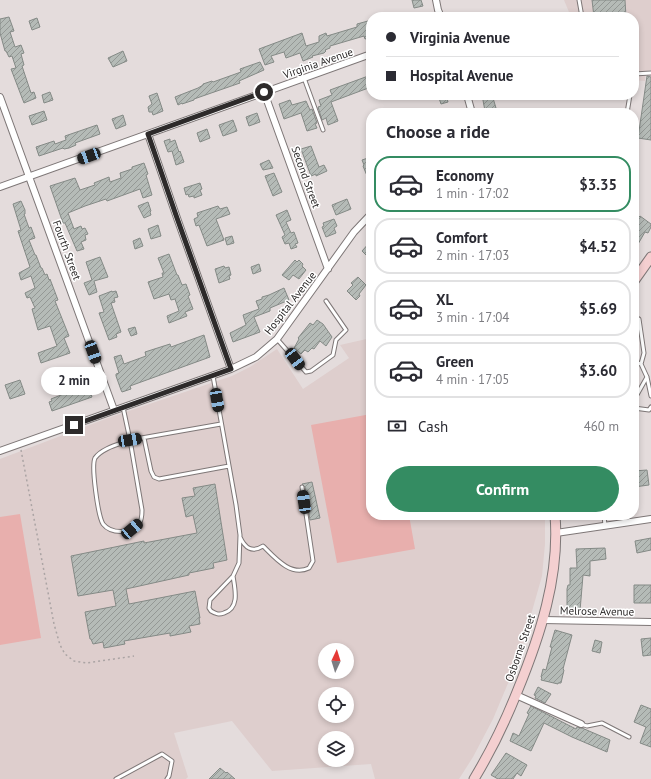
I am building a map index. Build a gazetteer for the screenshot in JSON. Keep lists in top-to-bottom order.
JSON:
{
  "streets": {
    "main road": ["Osborne Street"],
    "street": [
      "Virginia Avenue",
      "Second Street",
      "Fourth Street",
      "Hospital Avenue",
      "Melrose Avenue"
    ]
  },
  "crossings": [
    ["Virginia Avenue", "Second Street"],
    ["Virginia Avenue", "Fourth Street"],
    ["Second Street", "Hospital Avenue"],
    ["Fourth Street", "Hospital Avenue"],
    ["Melrose Avenue", "Osborne Street"]
  ],
  "north": "top",
  "page": {
    "banner": ["Virginia Avenue", "Hospital Avenue"],
    "heading": "Choose a ride",
    "list": [
      {
        "name": "Economy",
        "note": "1 min · 17:02",
        "value": "$3.35"
      },
      {
        "name": "Comfort",
        "note": "2 min · 17:03",
        "value": "$4.52"
      },
      {
        "name": "XL",
        "note": "3 min · 17:04",
        "value": "$5.69"
      },
      {
        "name": "Green",
        "note": "4 min · 17:05",
        "value": "$3.60"
      }
    ],
    "bubble": "2 min",
    "pay": ["Cash", "460 m"],
    "buttons": "Confirm"
  }
}
